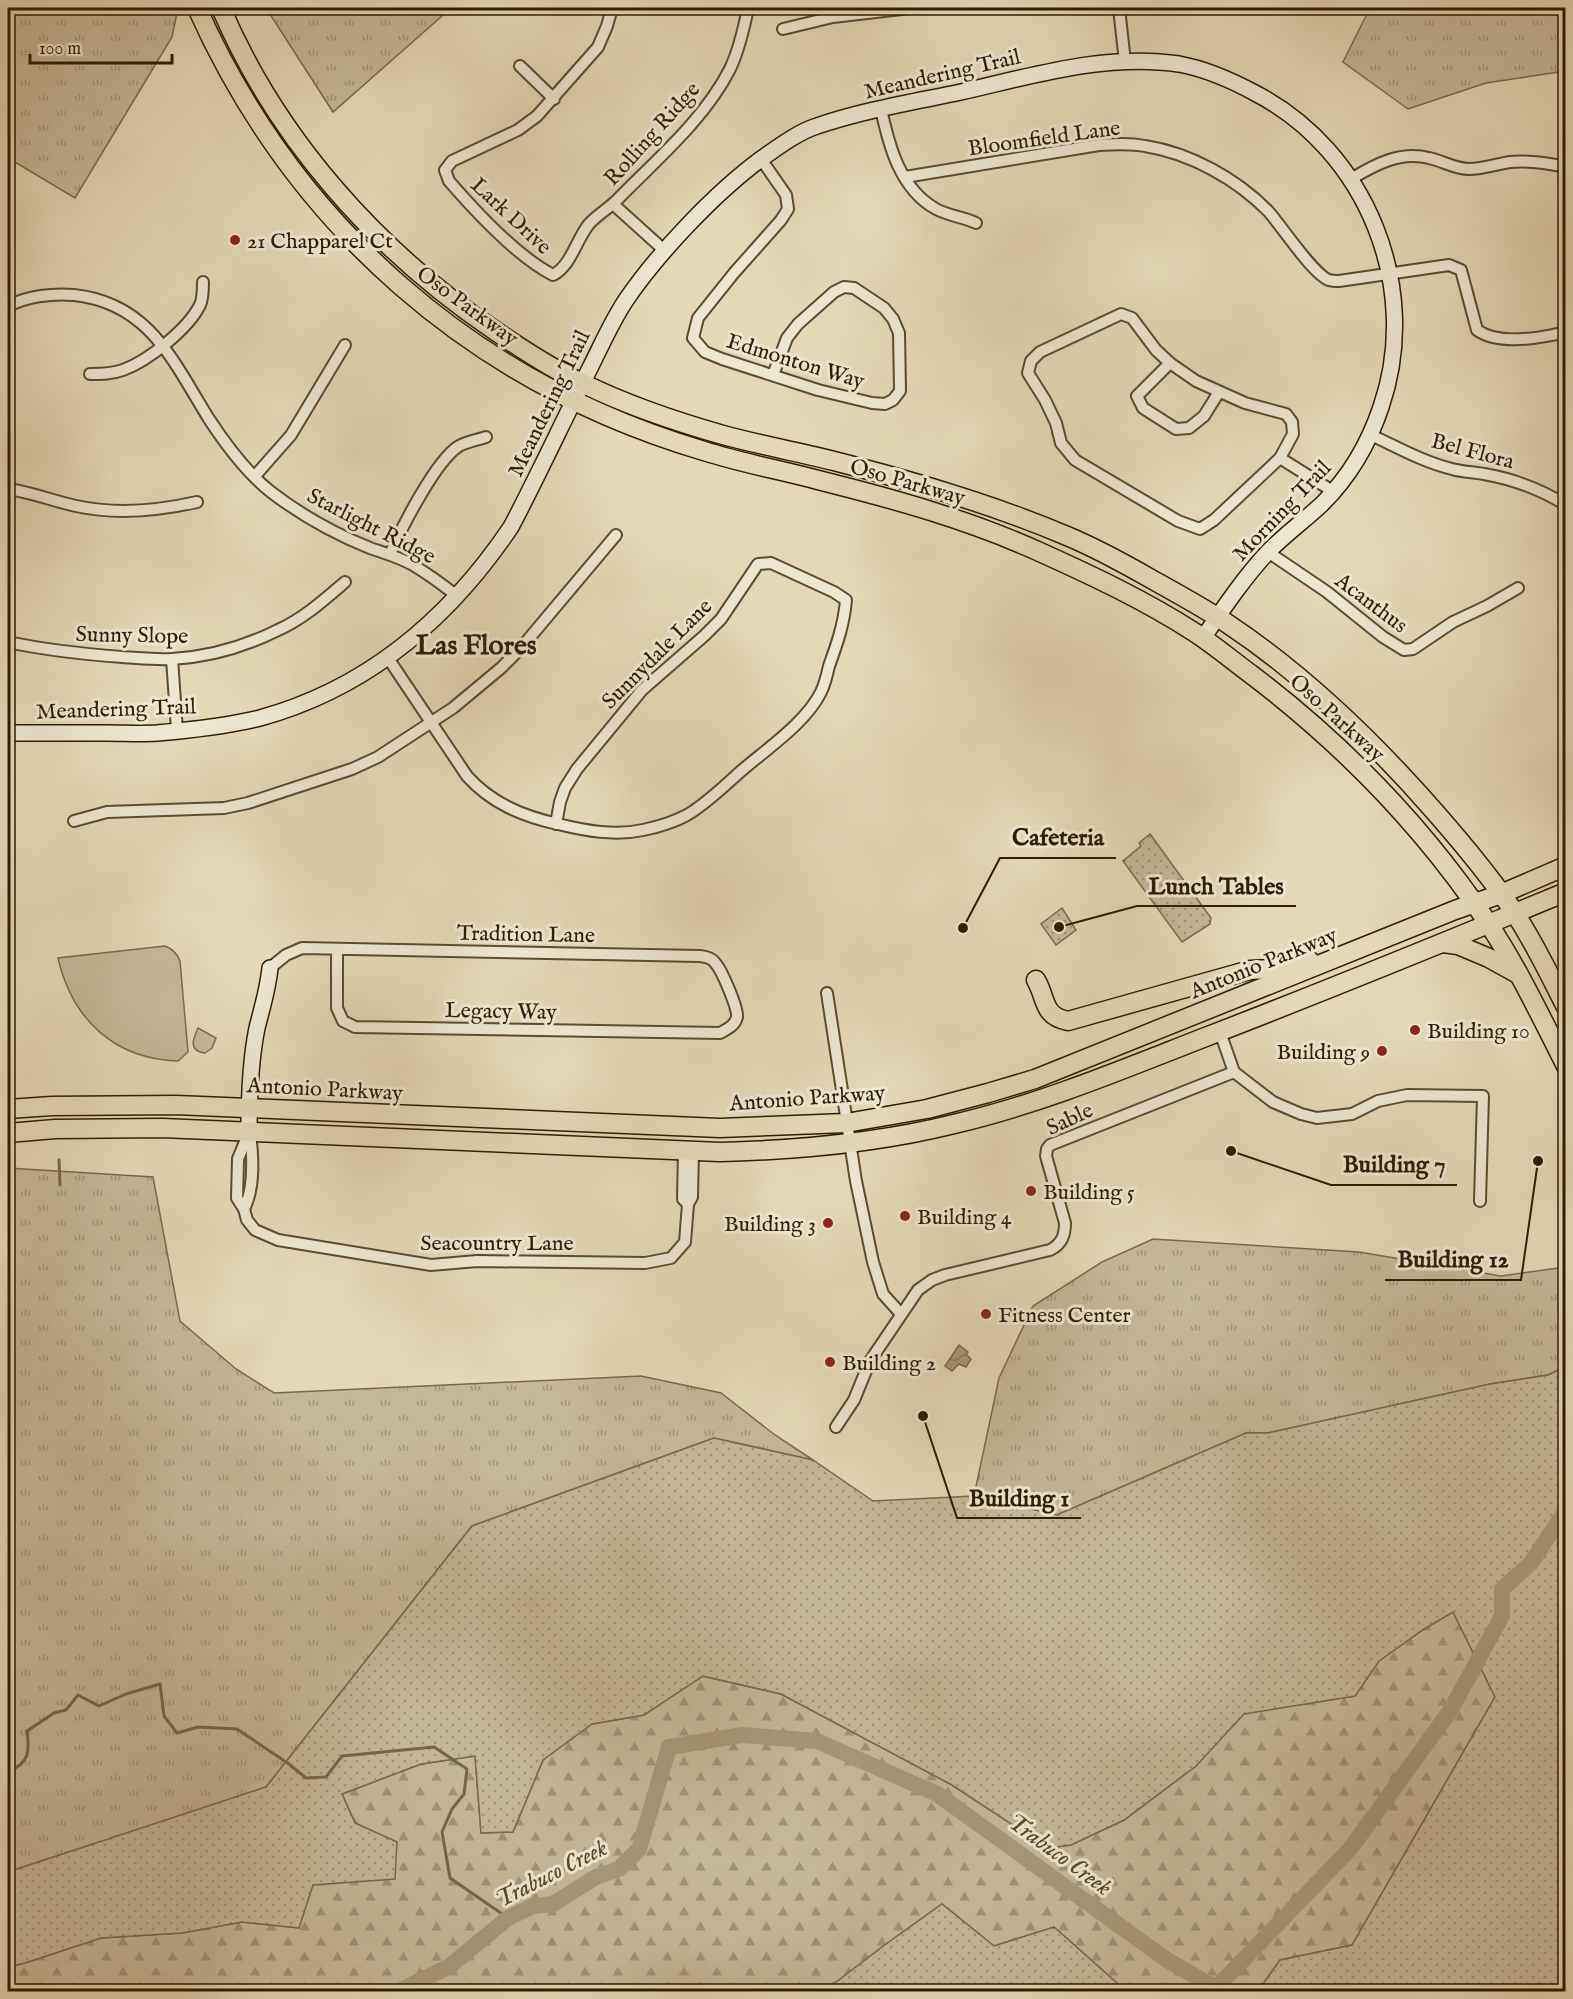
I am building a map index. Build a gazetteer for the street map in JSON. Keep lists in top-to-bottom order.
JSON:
{
  "streets": {
    "main road": ["Oso Parkway", "Antonio Parkway"],
    "street": [
      "Meandering Trail",
      "Rolling Ridge",
      "Bloomfield Lane",
      "Lark Drive",
      "Edmonton Way",
      "Bel Flora",
      "Morning Trail",
      "Starlight Ridge",
      "Acanthus",
      "Sunny Slope",
      "Sunnydale Lane",
      "Tradition Lane",
      "Legacy Way",
      "Sable",
      "Seacountry Lane"
    ]
  },
  "crossings": [
    ["Meandering Trail", "Oso Parkway"],
    ["Meandering Trail", "Edmonton Way"],
    ["Meandering Trail", "Morning Trail"],
    ["Meandering Trail", "Starlight Ridge"],
    ["Rolling Ridge", "Lark Drive"],
    ["Bloomfield Lane", "Morning Trail"],
    ["Oso Parkway", "Morning Trail"],
    ["Oso Parkway", "Antonio Parkway"],
    ["Bel Flora", "Morning Trail"],
    ["Morning Trail", "Acanthus"],
    ["Tradition Lane", "Legacy Way"],
    ["Antonio Parkway", "Seacountry Lane"]
  ],
  "districts": ["Las Flores"],
  "water": ["Trabuco Creek"],
  "places": [
    "21 Chapparel Ct",
    "Lunch Tables",
    "Cafeteria",
    "Building 10",
    "Building 9",
    "Building 7",
    "Building 12",
    "Building 5",
    "Building 4",
    "Building 3",
    "Fitness Center",
    "Building 2",
    "Building 1"
  ],
  "scale_bar": "100 m"
}
